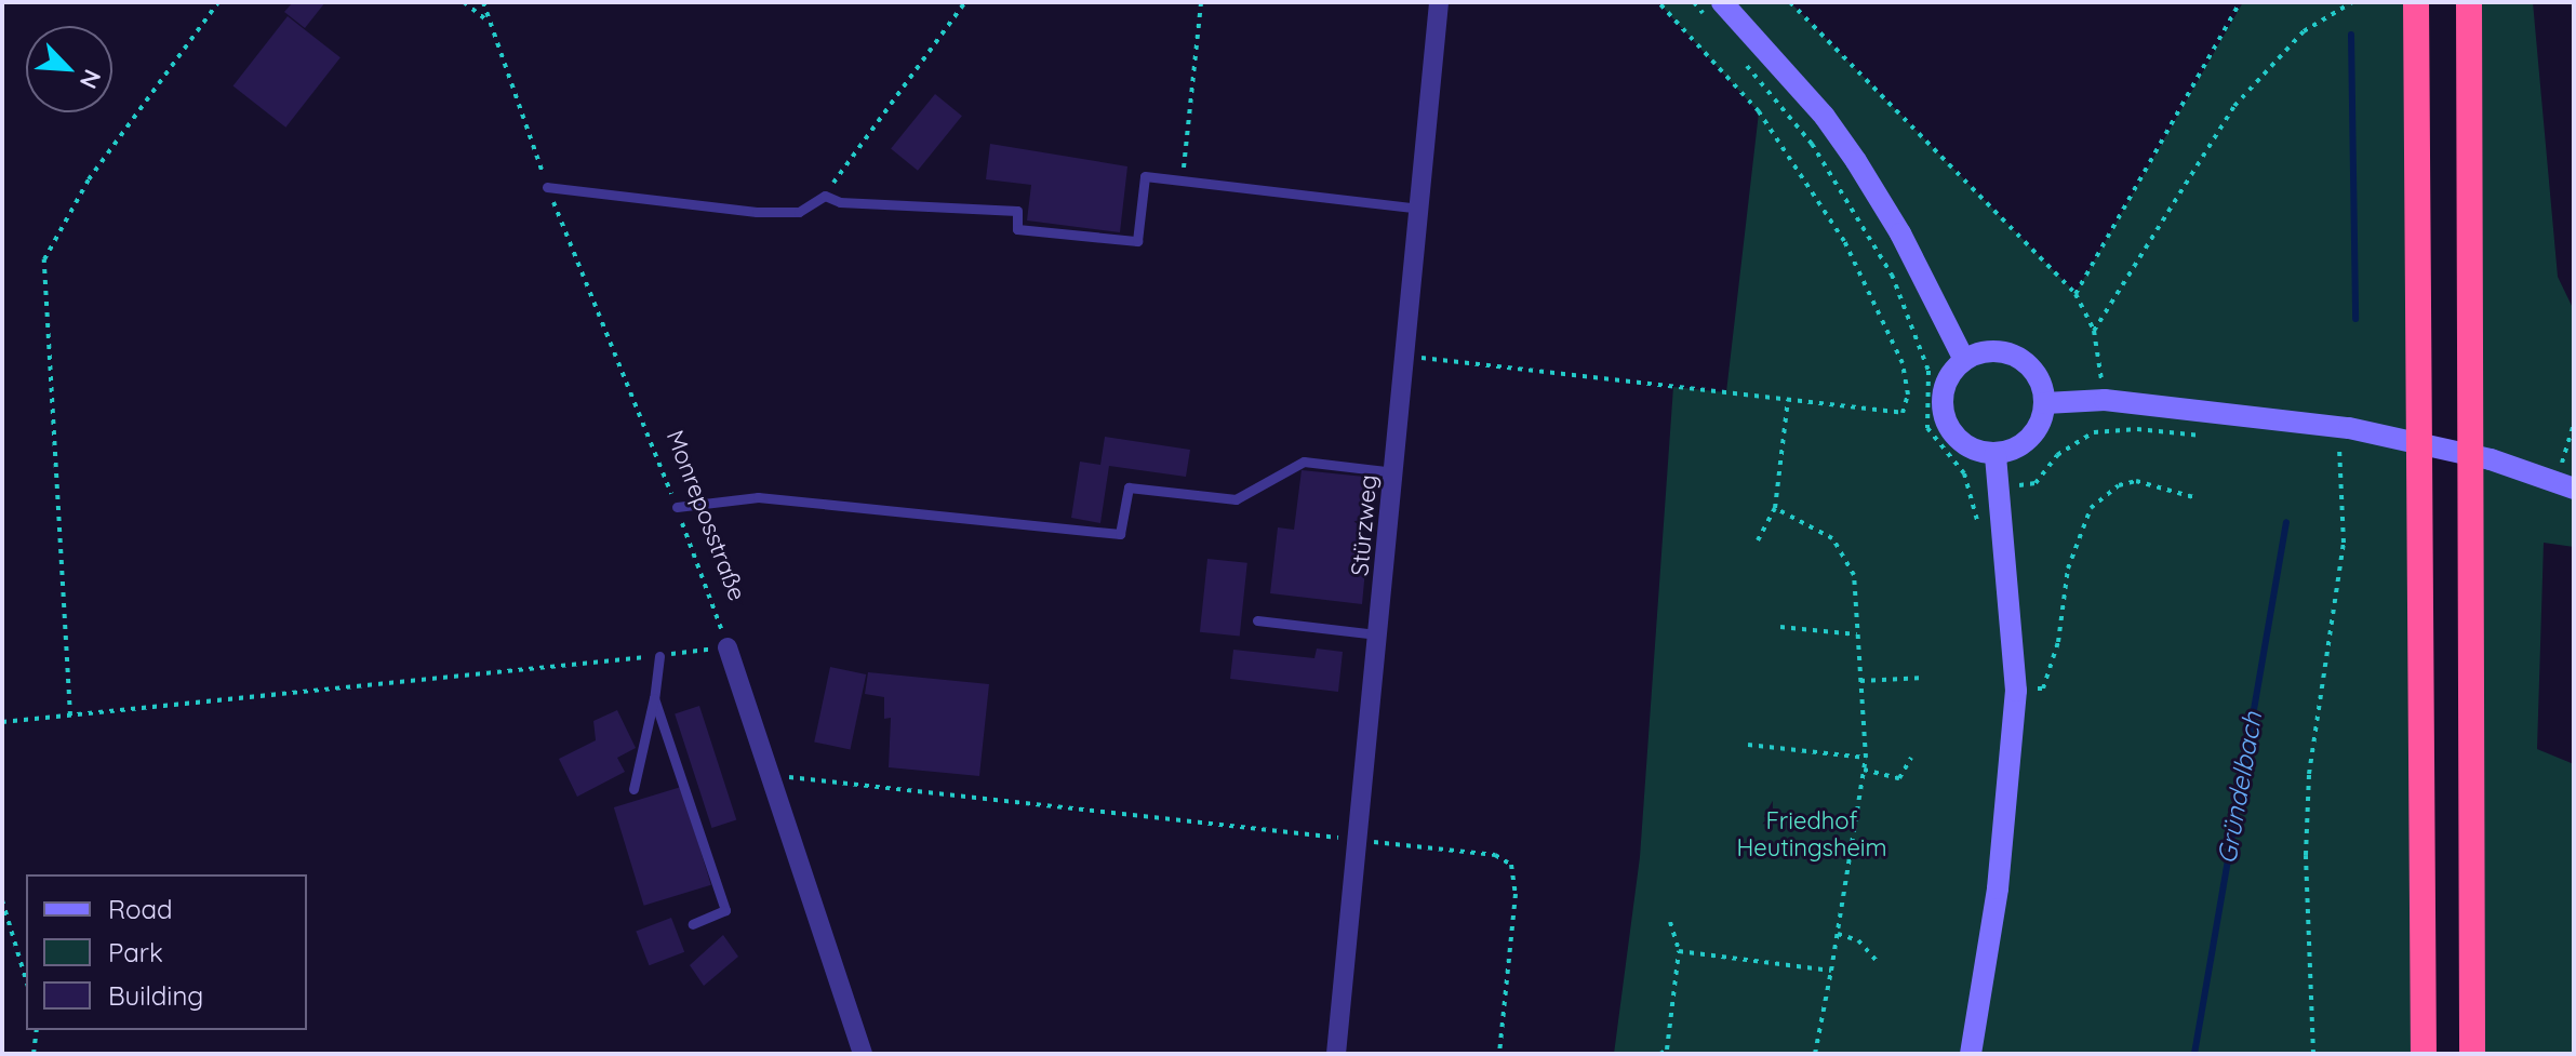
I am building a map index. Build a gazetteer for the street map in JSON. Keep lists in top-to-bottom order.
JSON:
{
  "streets": {
    "street": ["Stürzweg"],
    "path": ["Monreposstraße"]
  },
  "water": ["Gründelbach"],
  "parks": ["Friedhof Heutingsheim"],
  "legend": ["Road", "Park", "Building"],
  "north": "bottom right"
}
